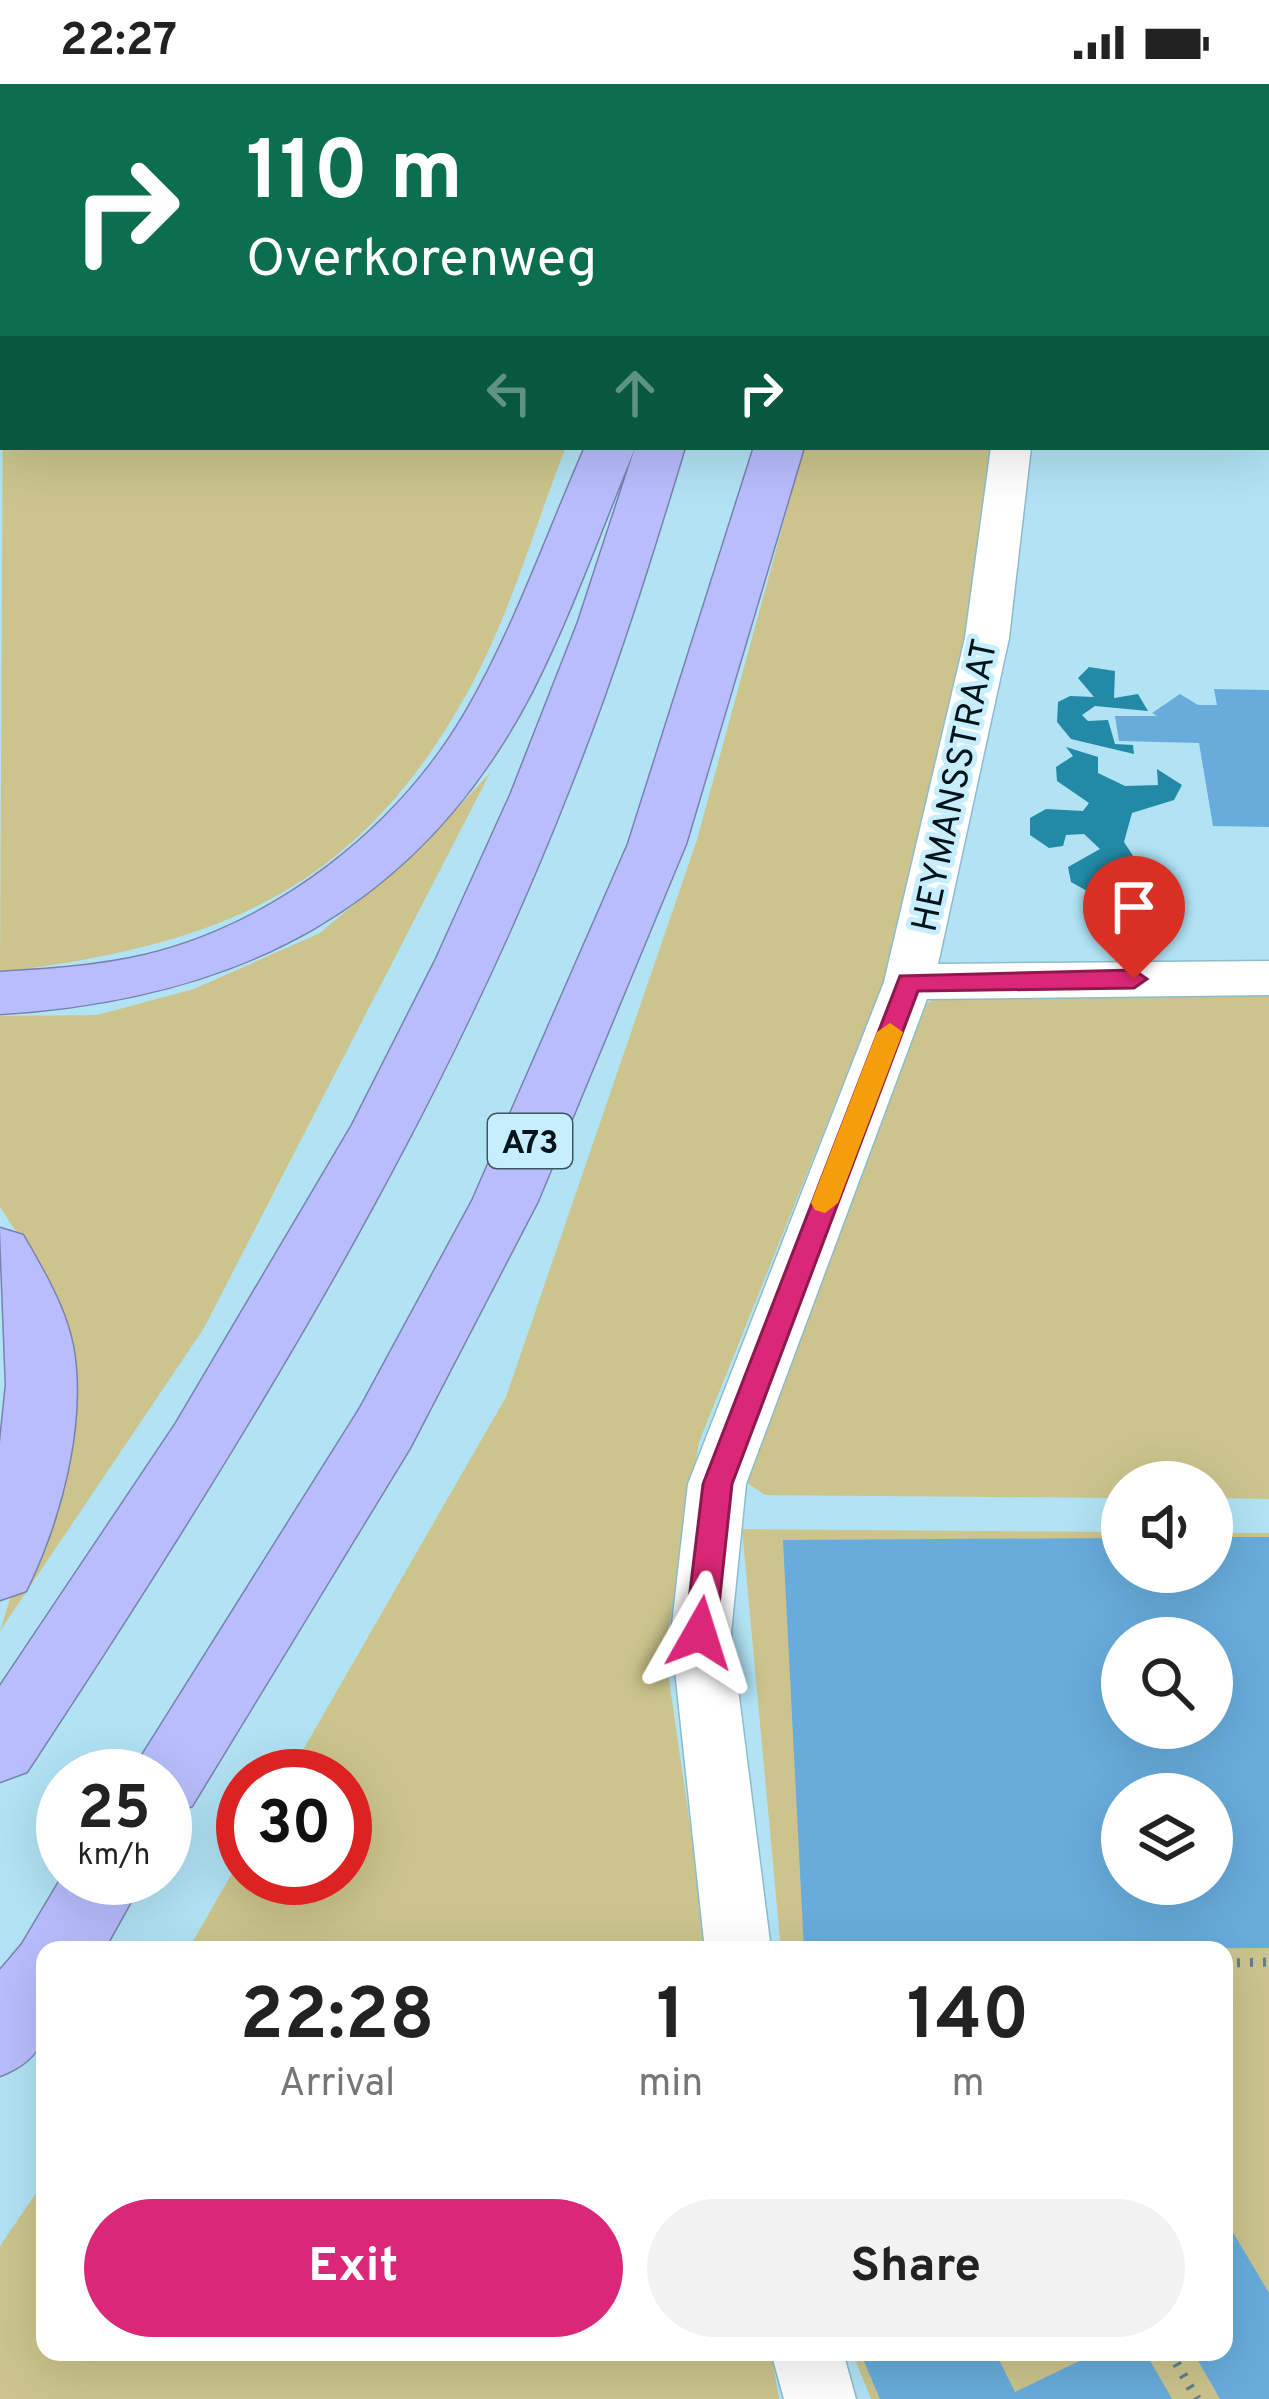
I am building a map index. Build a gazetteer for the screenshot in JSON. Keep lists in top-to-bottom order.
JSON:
{
  "streets": {
    "highway": ["A73"],
    "street": ["HEYMANSSTRAAT"]
  },
  "page": {
    "status": "22:27",
    "turn": ["110 m", "Overkorenweg"],
    "speed": "25 km/h",
    "limit": "30",
    "eta": [
      "22:28",
      "Arrival",
      "1",
      "min",
      "140",
      "m"
    ],
    "buttons": ["Exit", "Share"]
  }
}
